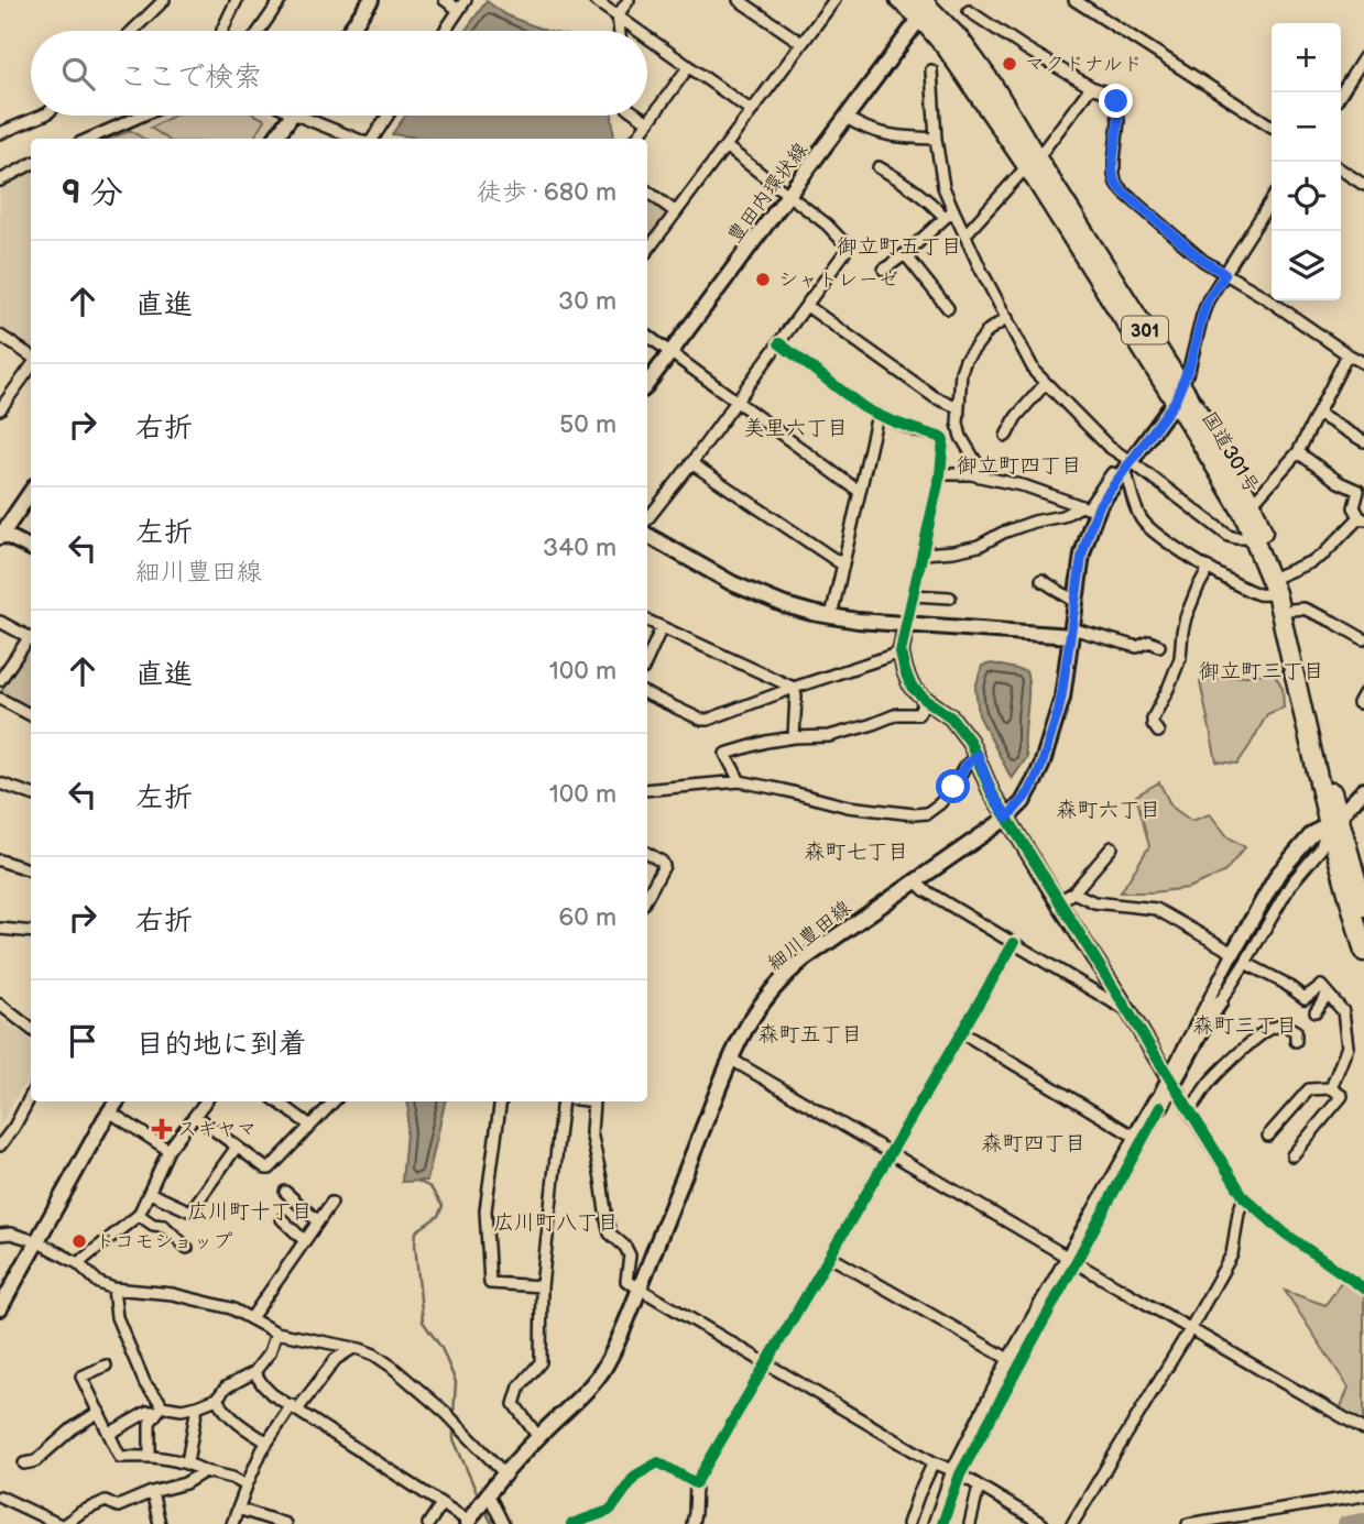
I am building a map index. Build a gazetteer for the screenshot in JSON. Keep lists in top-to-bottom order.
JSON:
{
  "streets": {
    "highway": ["301", "国道301号"],
    "street": ["豊田内環状線", "細川豊田線"]
  },
  "crossings": [
    ["豊田内環状線", "国道301号"],
    ["国道301号", "細川豊田線"]
  ],
  "districts": [
    "御立町五丁目",
    "美里六丁目",
    "御立町四丁目",
    "御立町三丁目",
    "森町六丁目",
    "森町七丁目",
    "森町三丁目",
    "森町五丁目",
    "森町四丁目",
    "広川町十丁目",
    "広川町八丁目"
  ],
  "places": {
    "other": ["マクドナルド", "シャトレーゼ", "ドコモショップ"],
    "health": ["スギヤマ"]
  },
  "page": {
    "map_buttons": ["+", "−"],
    "search": "ここで検索",
    "heading": ["9 分", "徒歩 · 680 m"],
    "list": [
      ["直進", "30 m"],
      ["右折", "50 m"],
      ["左折", "細川豊田線", "340 m"],
      ["直進", "100 m"],
      ["左折", "100 m"],
      ["右折", "60 m"],
      "目的地に到着"
    ]
  }
}
